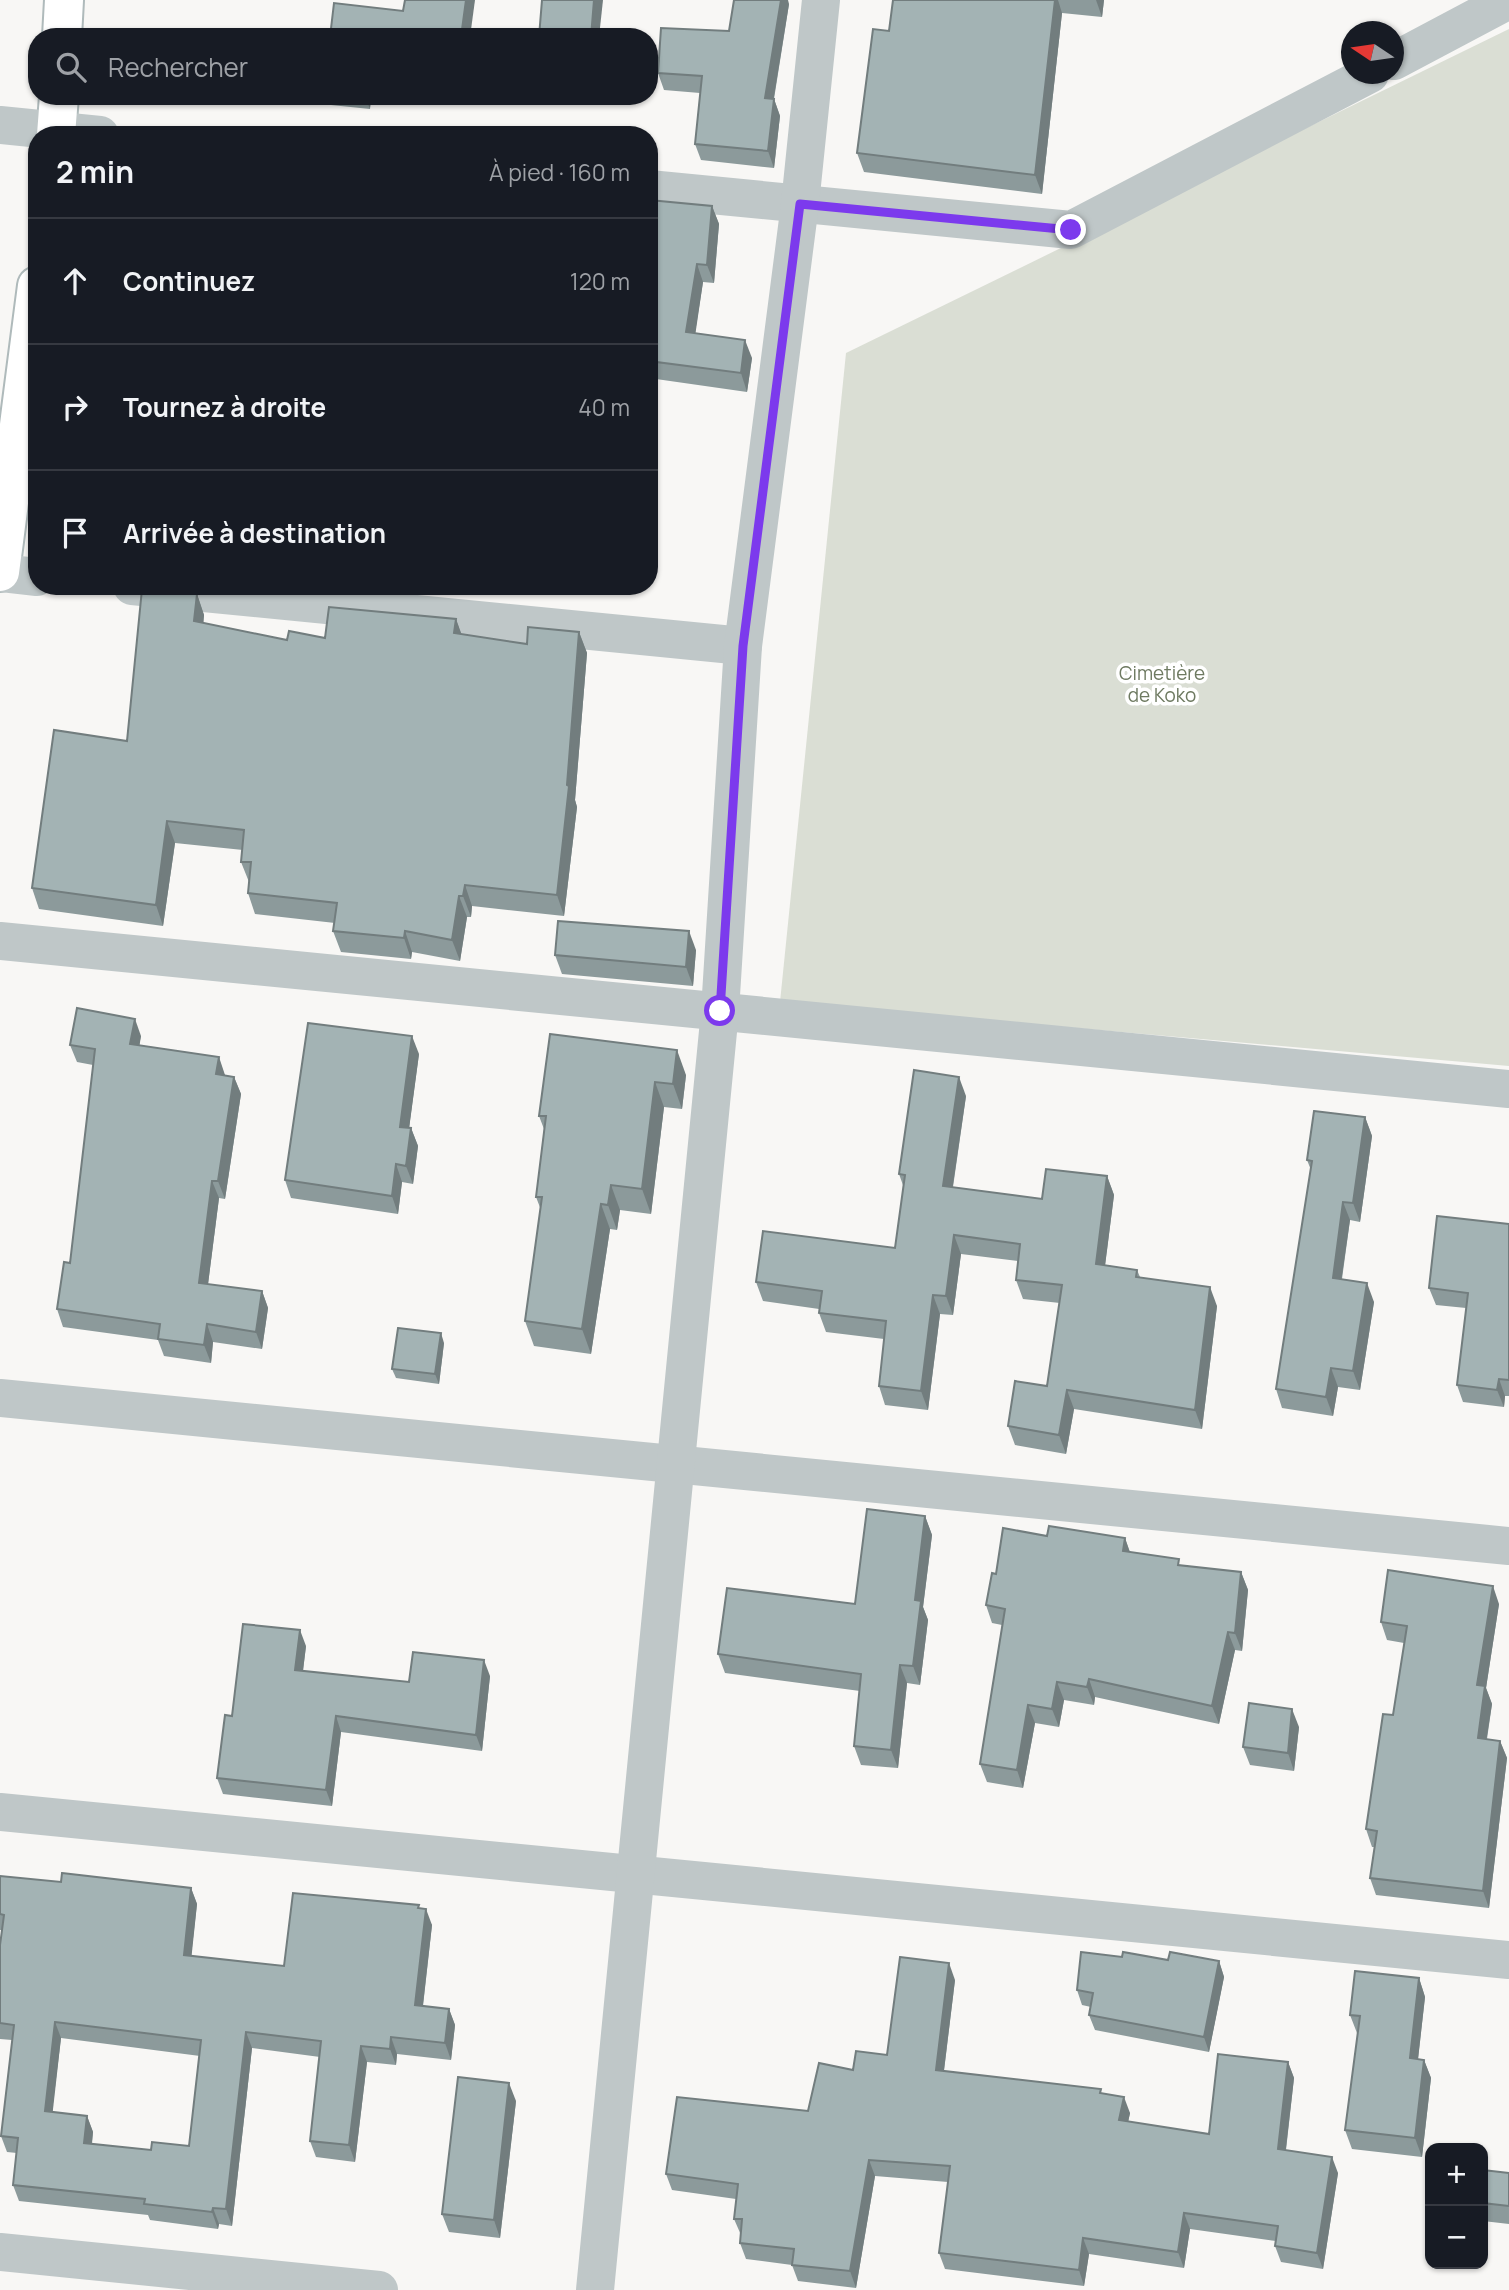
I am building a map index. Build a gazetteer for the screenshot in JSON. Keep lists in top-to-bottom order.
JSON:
{
  "parks": ["Cimetière de Koko"],
  "north": "left",
  "page": {
    "search": "Rechercher",
    "heading": ["2 min", "À pied · 160 m"],
    "list": [
      ["Continuez", "120 m"],
      ["Tournez à droite", "40 m"],
      "Arrivée à destination"
    ],
    "map_buttons": ["+", "−"]
  }
}
